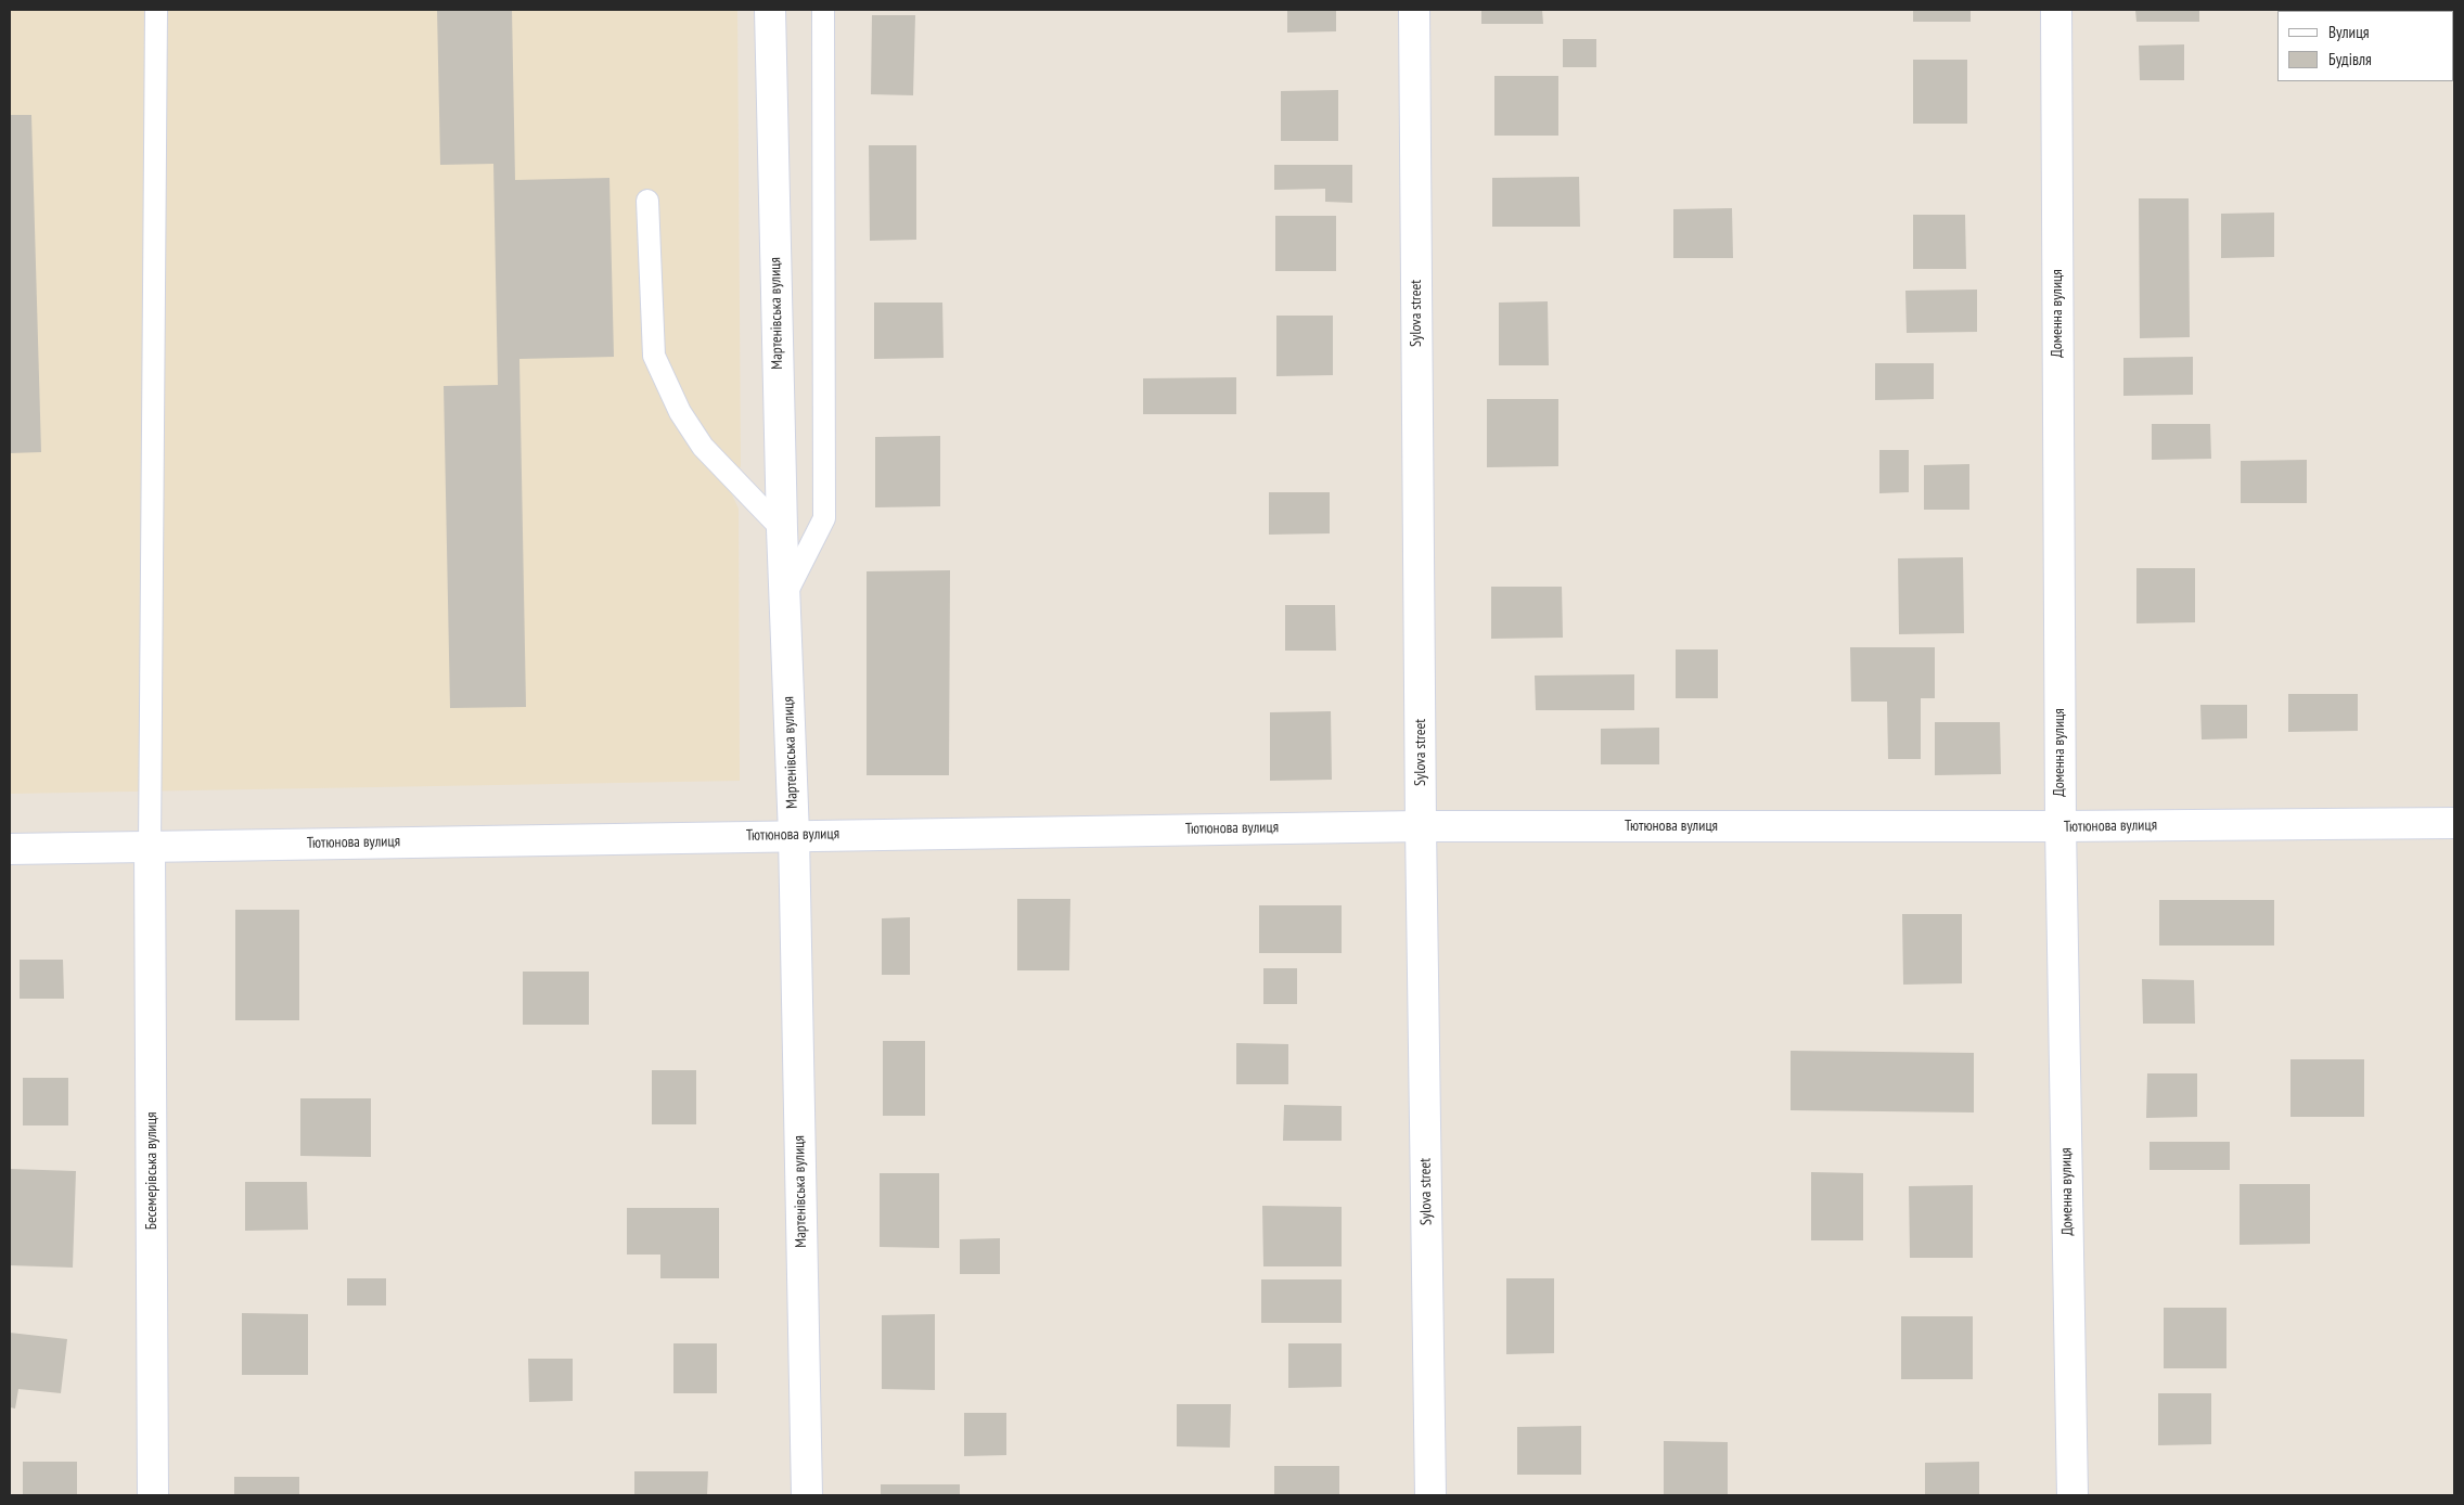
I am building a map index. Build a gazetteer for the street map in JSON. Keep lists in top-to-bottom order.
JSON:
{
  "streets": {
    "street": [
      "Мартенівська вулиця",
      "Sylova street",
      "Доменна вулиця",
      "Тютюнова вулиця",
      "Бесемерівська вулиця"
    ]
  },
  "crossings": [
    ["Мартенівська вулиця", "Тютюнова вулиця"],
    ["Sylova street", "Тютюнова вулиця"],
    ["Доменна вулиця", "Тютюнова вулиця"],
    ["Тютюнова вулиця", "Бесемерівська вулиця"]
  ],
  "legend": ["Вулиця", "Будівля"]
}
